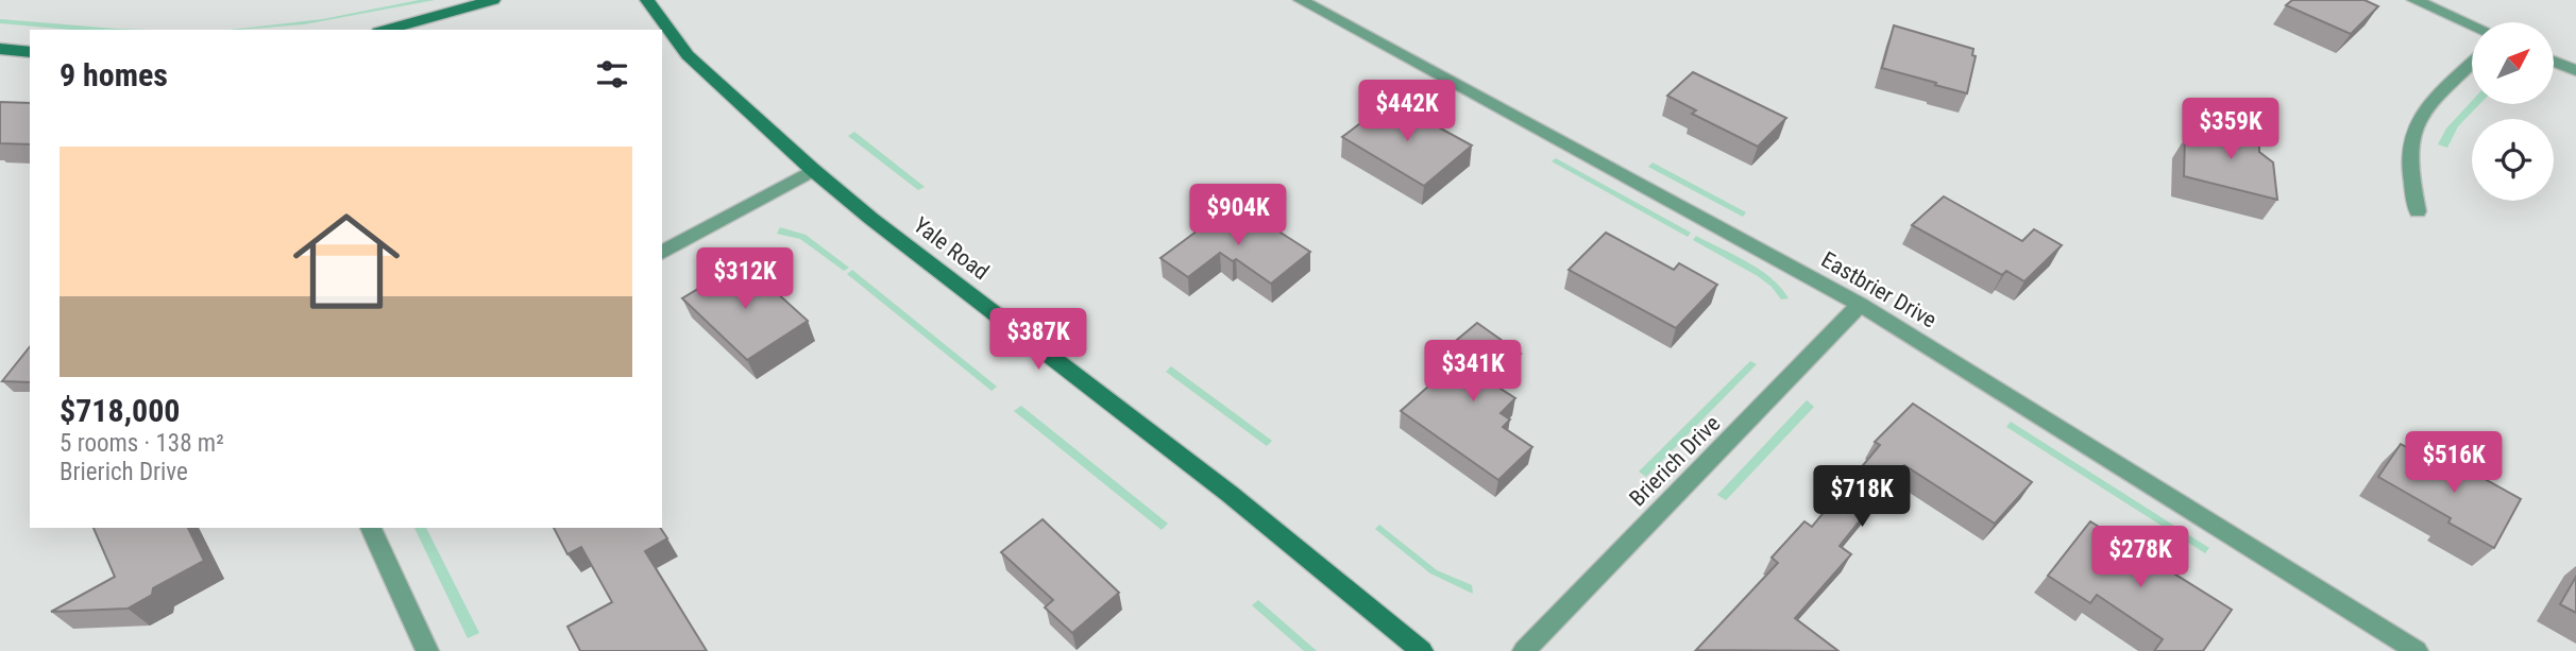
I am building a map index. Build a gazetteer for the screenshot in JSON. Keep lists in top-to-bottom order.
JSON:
{
  "streets": {
    "main road": ["Yale Road"],
    "street": ["Eastbrier Drive", "Brierich Drive"]
  },
  "crossings": [
    ["Eastbrier Drive", "Brierich Drive"]
  ],
  "north": "top right",
  "page": {
    "heading": "9 homes",
    "price": [
      "$442K",
      "$359K",
      "$904K",
      "$312K",
      "$387K",
      "$341K",
      "$516K",
      "$718K",
      "$278K"
    ],
    "list": [
      {
        "name": "$718,000",
        "note": "5 rooms · 138 m² · Brierich Drive"
      }
    ]
  }
}
